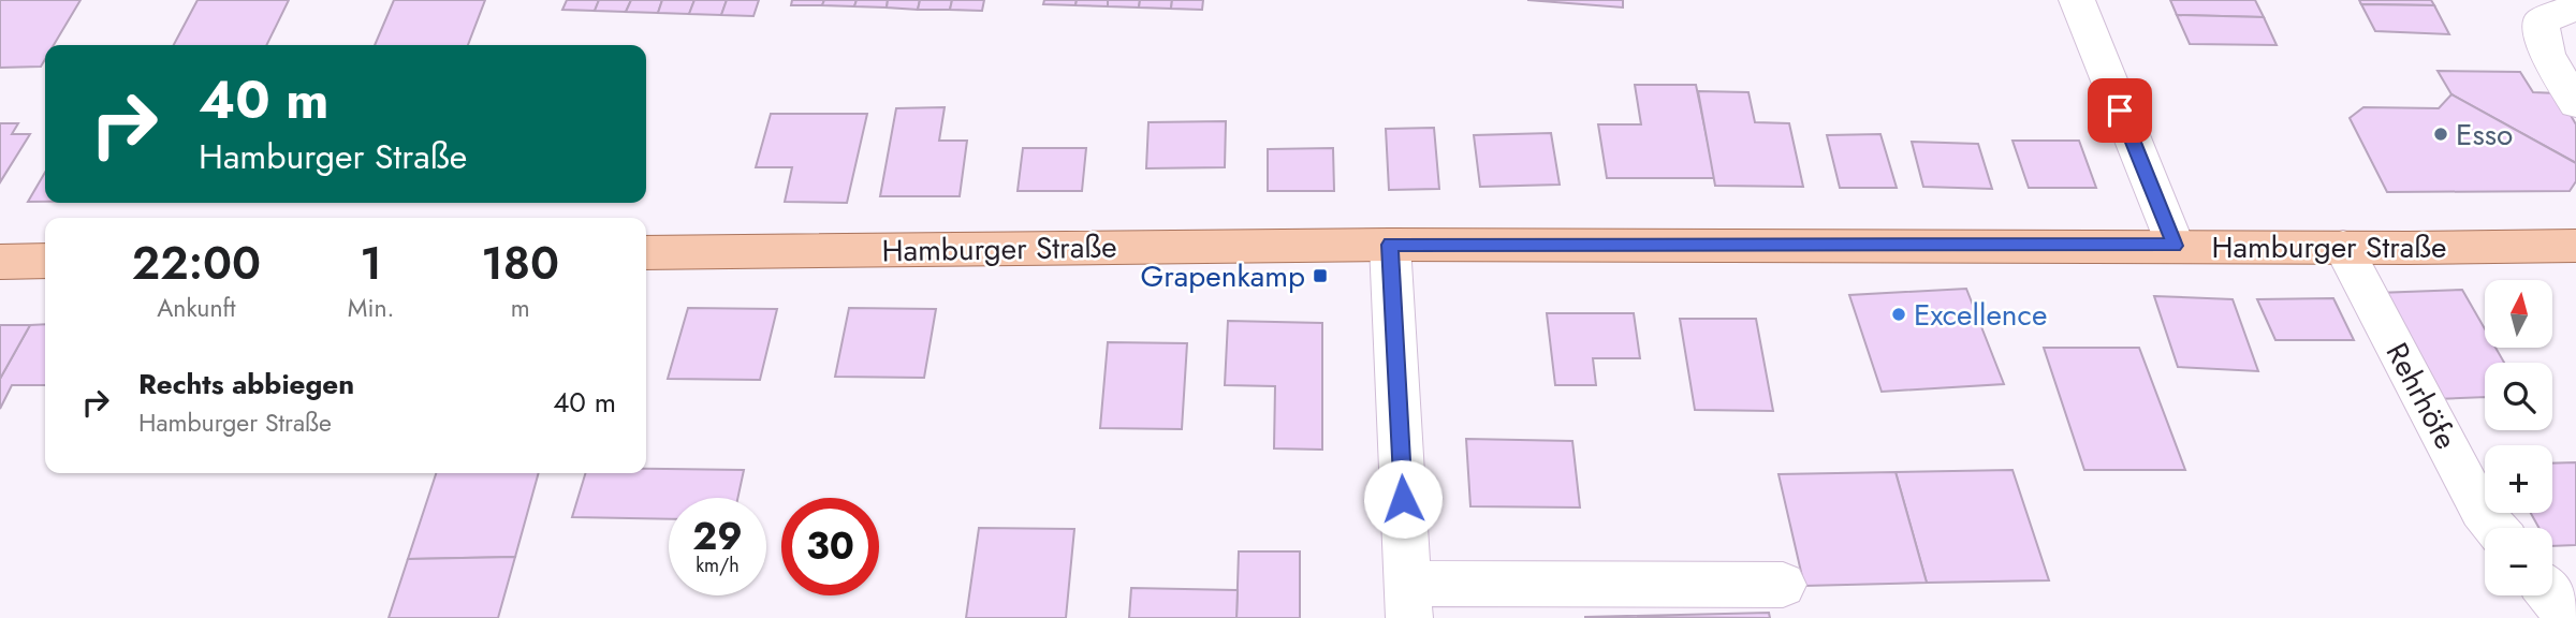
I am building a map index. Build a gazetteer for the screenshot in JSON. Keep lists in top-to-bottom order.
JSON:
{
  "streets": {
    "main road": ["Hamburger Straße"],
    "street": ["Rehrhöfe"]
  },
  "crossings": [
    ["Hamburger Straße", "Rehrhöfe"]
  ],
  "places": {
    "other": ["Esso", "Excellence"],
    "transit": ["Grapenkamp"]
  },
  "north": "top",
  "page": {
    "turn": ["40 m", "Hamburger Straße"],
    "eta": [
      "22:00",
      "Ankunft",
      "1",
      "Min.",
      "180",
      "m"
    ],
    "map_buttons": ["+", "−"],
    "list": [
      {
        "name": "Rechts abbiegen",
        "note": "Hamburger Straße",
        "value": "40 m"
      }
    ],
    "speed": "29 km/h",
    "limit": "30"
  }
}
